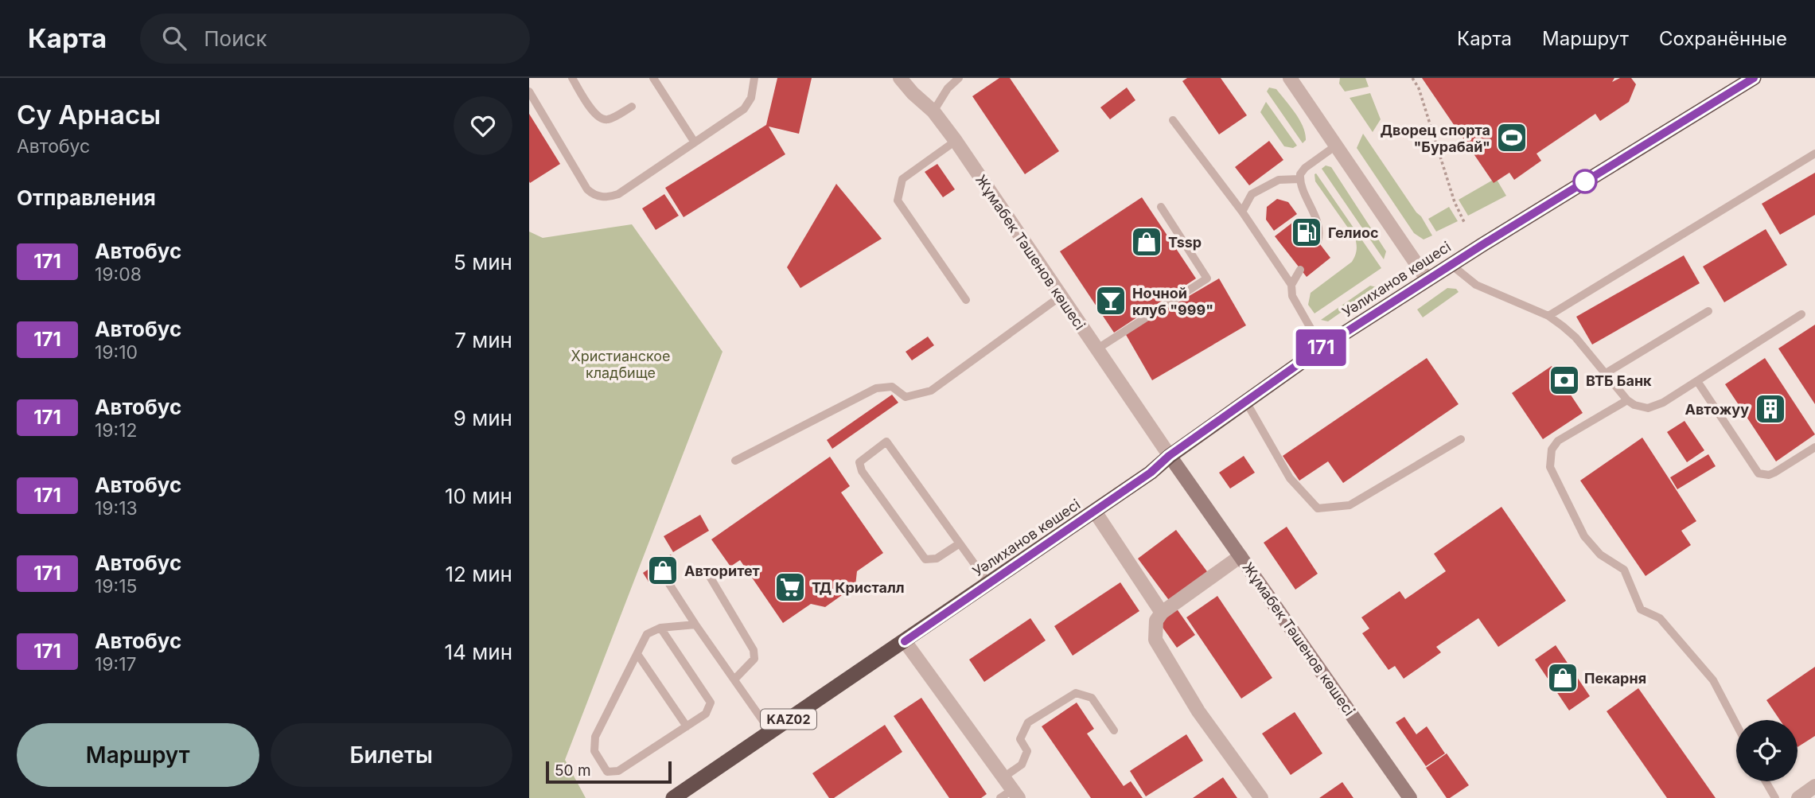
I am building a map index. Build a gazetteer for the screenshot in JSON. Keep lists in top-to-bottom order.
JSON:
{
  "streets": {
    "highway": ["Уәлиханов көшесі", "KАZ02"],
    "main road": ["Жұмабек Тәшенов көшесі"]
  },
  "crossings": [
    ["Жұмабек Тәшенов көшесі", "Уәлиханов көшесі"],
    ["Жұмабек Тәшенов көшесі", "KАZ02"],
    ["Уәлиханов көшесі", "KАZ02"]
  ],
  "parks": ["Христианское кладбище"],
  "places": {
    "sports": ["Дворец спорта \"Бурабай\""],
    "fuel station": ["Гелиос"],
    "shop": ["Tssp", "Авторитет", "Пекарня"],
    "bar": ["Ночной клуб \"999\""],
    "bank": ["ВТБ Банк"],
    "building": ["Автожуу"],
    "supermarket": ["ТД Кристалл"]
  },
  "lines": ["bus line 171"],
  "scale_bar": "50 m",
  "page": {
    "header": "Карта",
    "search": "Поиск",
    "nav": ["Карта", "Маршрут", "Сохранённые"],
    "heading": [
      ["Су Арнасы", "Автобус"],
      "Отправления"
    ],
    "on_map": "171",
    "list": [
      {
        "mark": "171",
        "name": "Автобус",
        "note": "19:08",
        "value": "5 мин"
      },
      {
        "mark": "171",
        "name": "Автобус",
        "note": "19:10",
        "value": "7 мин"
      },
      {
        "mark": "171",
        "name": "Автобус",
        "note": "19:12",
        "value": "9 мин"
      },
      {
        "mark": "171",
        "name": "Автобус",
        "note": "19:13",
        "value": "10 мин"
      },
      {
        "mark": "171",
        "name": "Автобус",
        "note": "19:15",
        "value": "12 мин"
      },
      {
        "mark": "171",
        "name": "Автобус",
        "note": "19:17",
        "value": "14 мин"
      }
    ],
    "buttons": ["Маршрут", "Билеты"],
    "scale": "50 m"
  }
}
